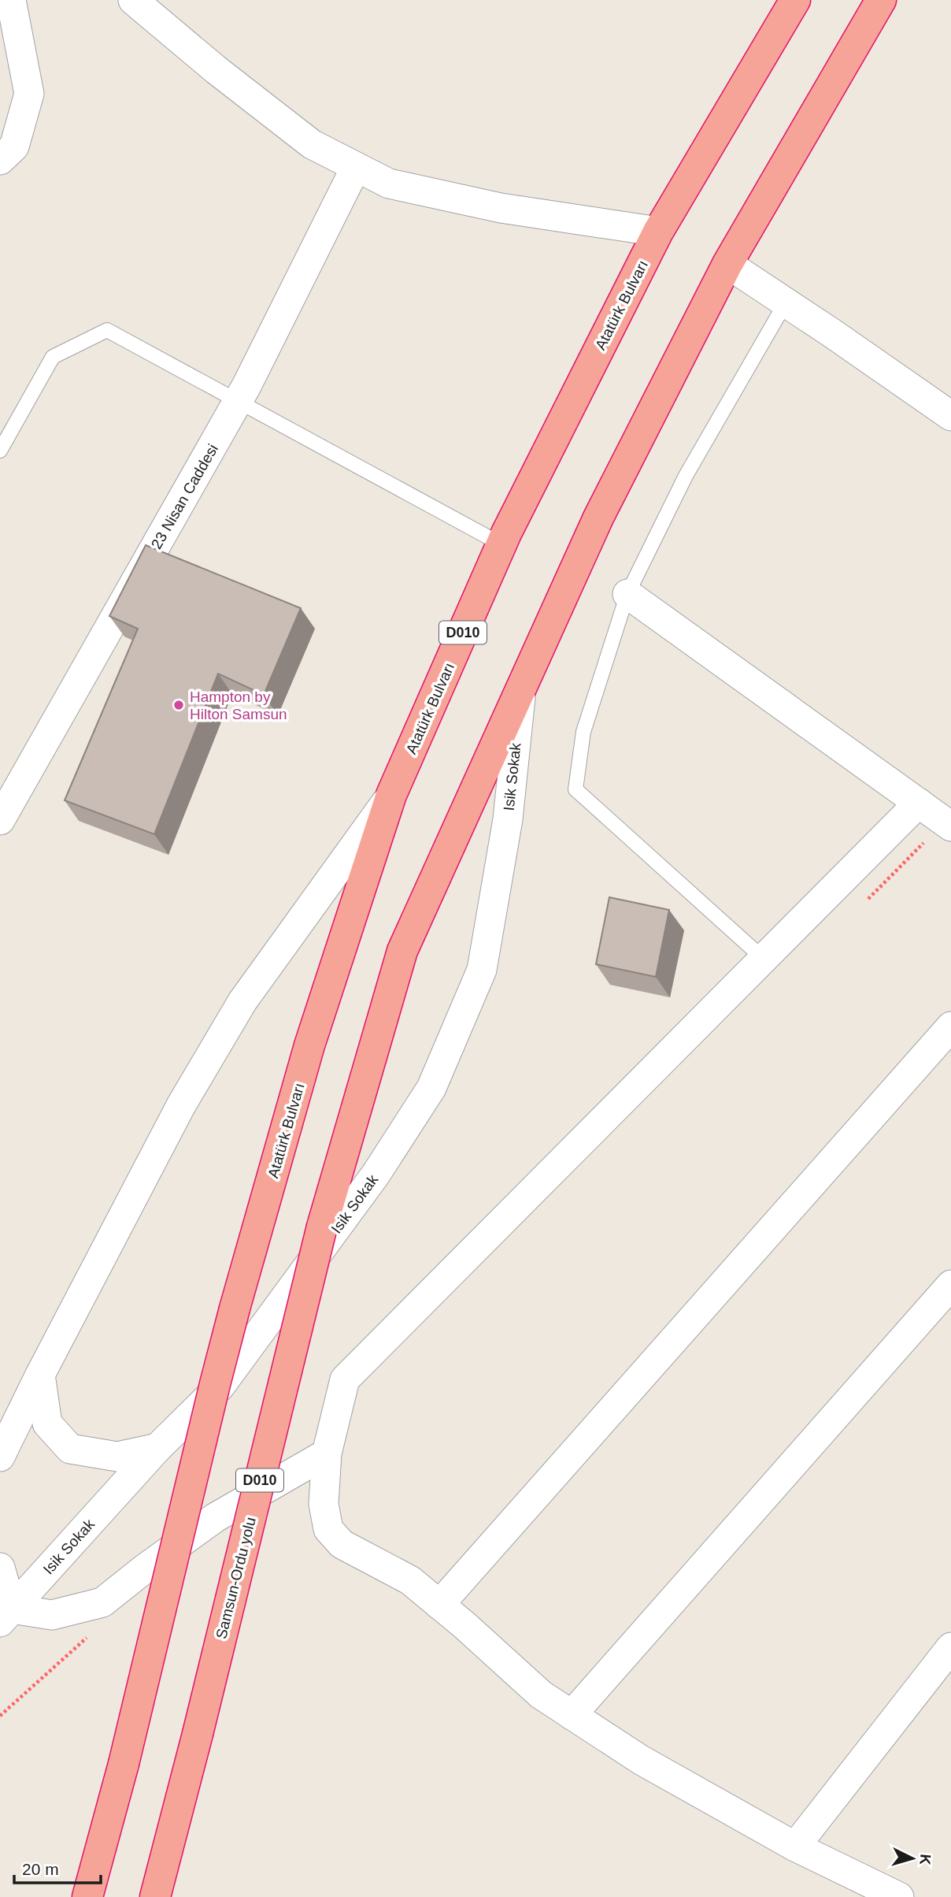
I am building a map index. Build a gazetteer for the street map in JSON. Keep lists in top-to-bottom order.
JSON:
{
  "streets": {
    "highway": ["Atatürk Bulvarı", "D010", "Samsun-Ordu yolu"],
    "street": ["23 Nisan Caddesi", "Isik Sokak"]
  },
  "crossings": [
    ["D010", "Isik Sokak"],
    ["D010", "Samsun-Ordu yolu"],
    ["Isik Sokak", "Samsun-Ordu yolu"]
  ],
  "places": ["Hampton by Hilton Samsun"],
  "scale_bar": "20 m",
  "north": "right"
}
